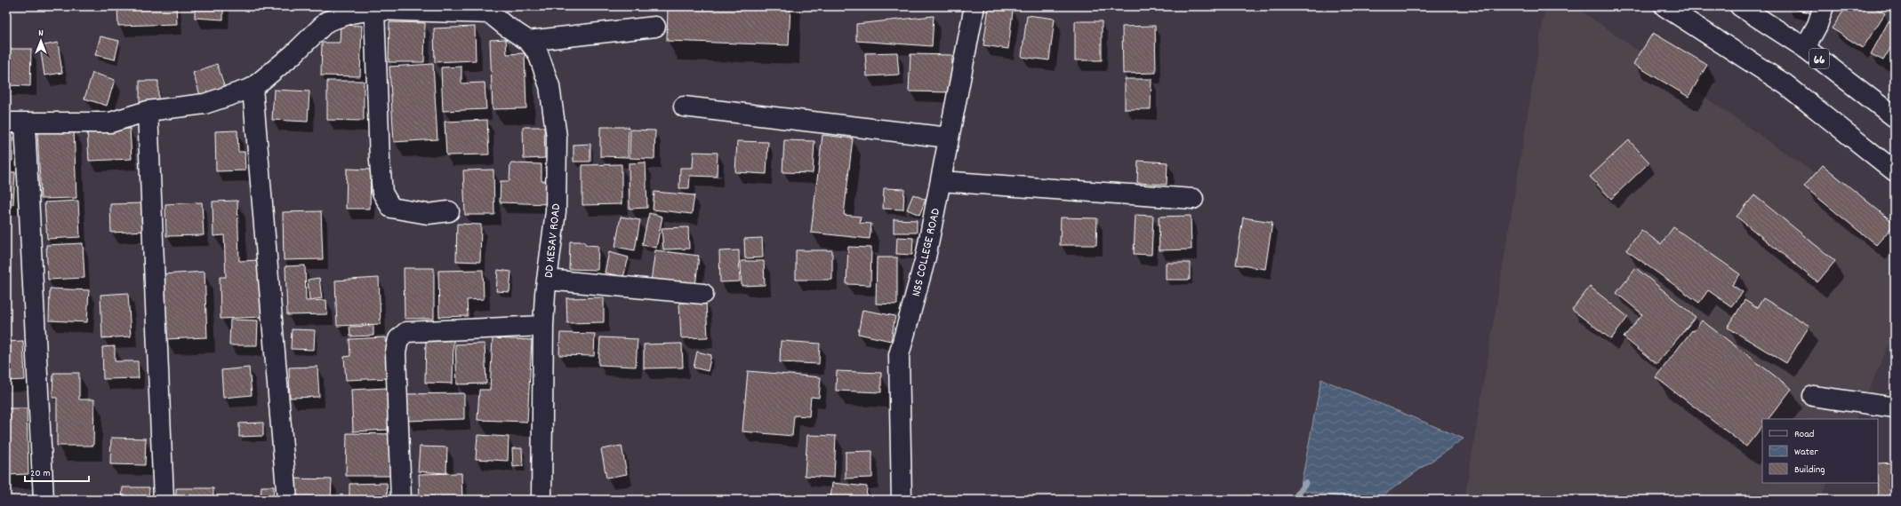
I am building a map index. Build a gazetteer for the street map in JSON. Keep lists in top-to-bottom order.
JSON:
{
  "streets": {
    "street": ["66", "DD KESAV ROAD", "NSS COLLEGE ROAD"]
  },
  "legend": ["Road", "Water", "Building"],
  "scale_bar": "20 m",
  "north": "top"
}
